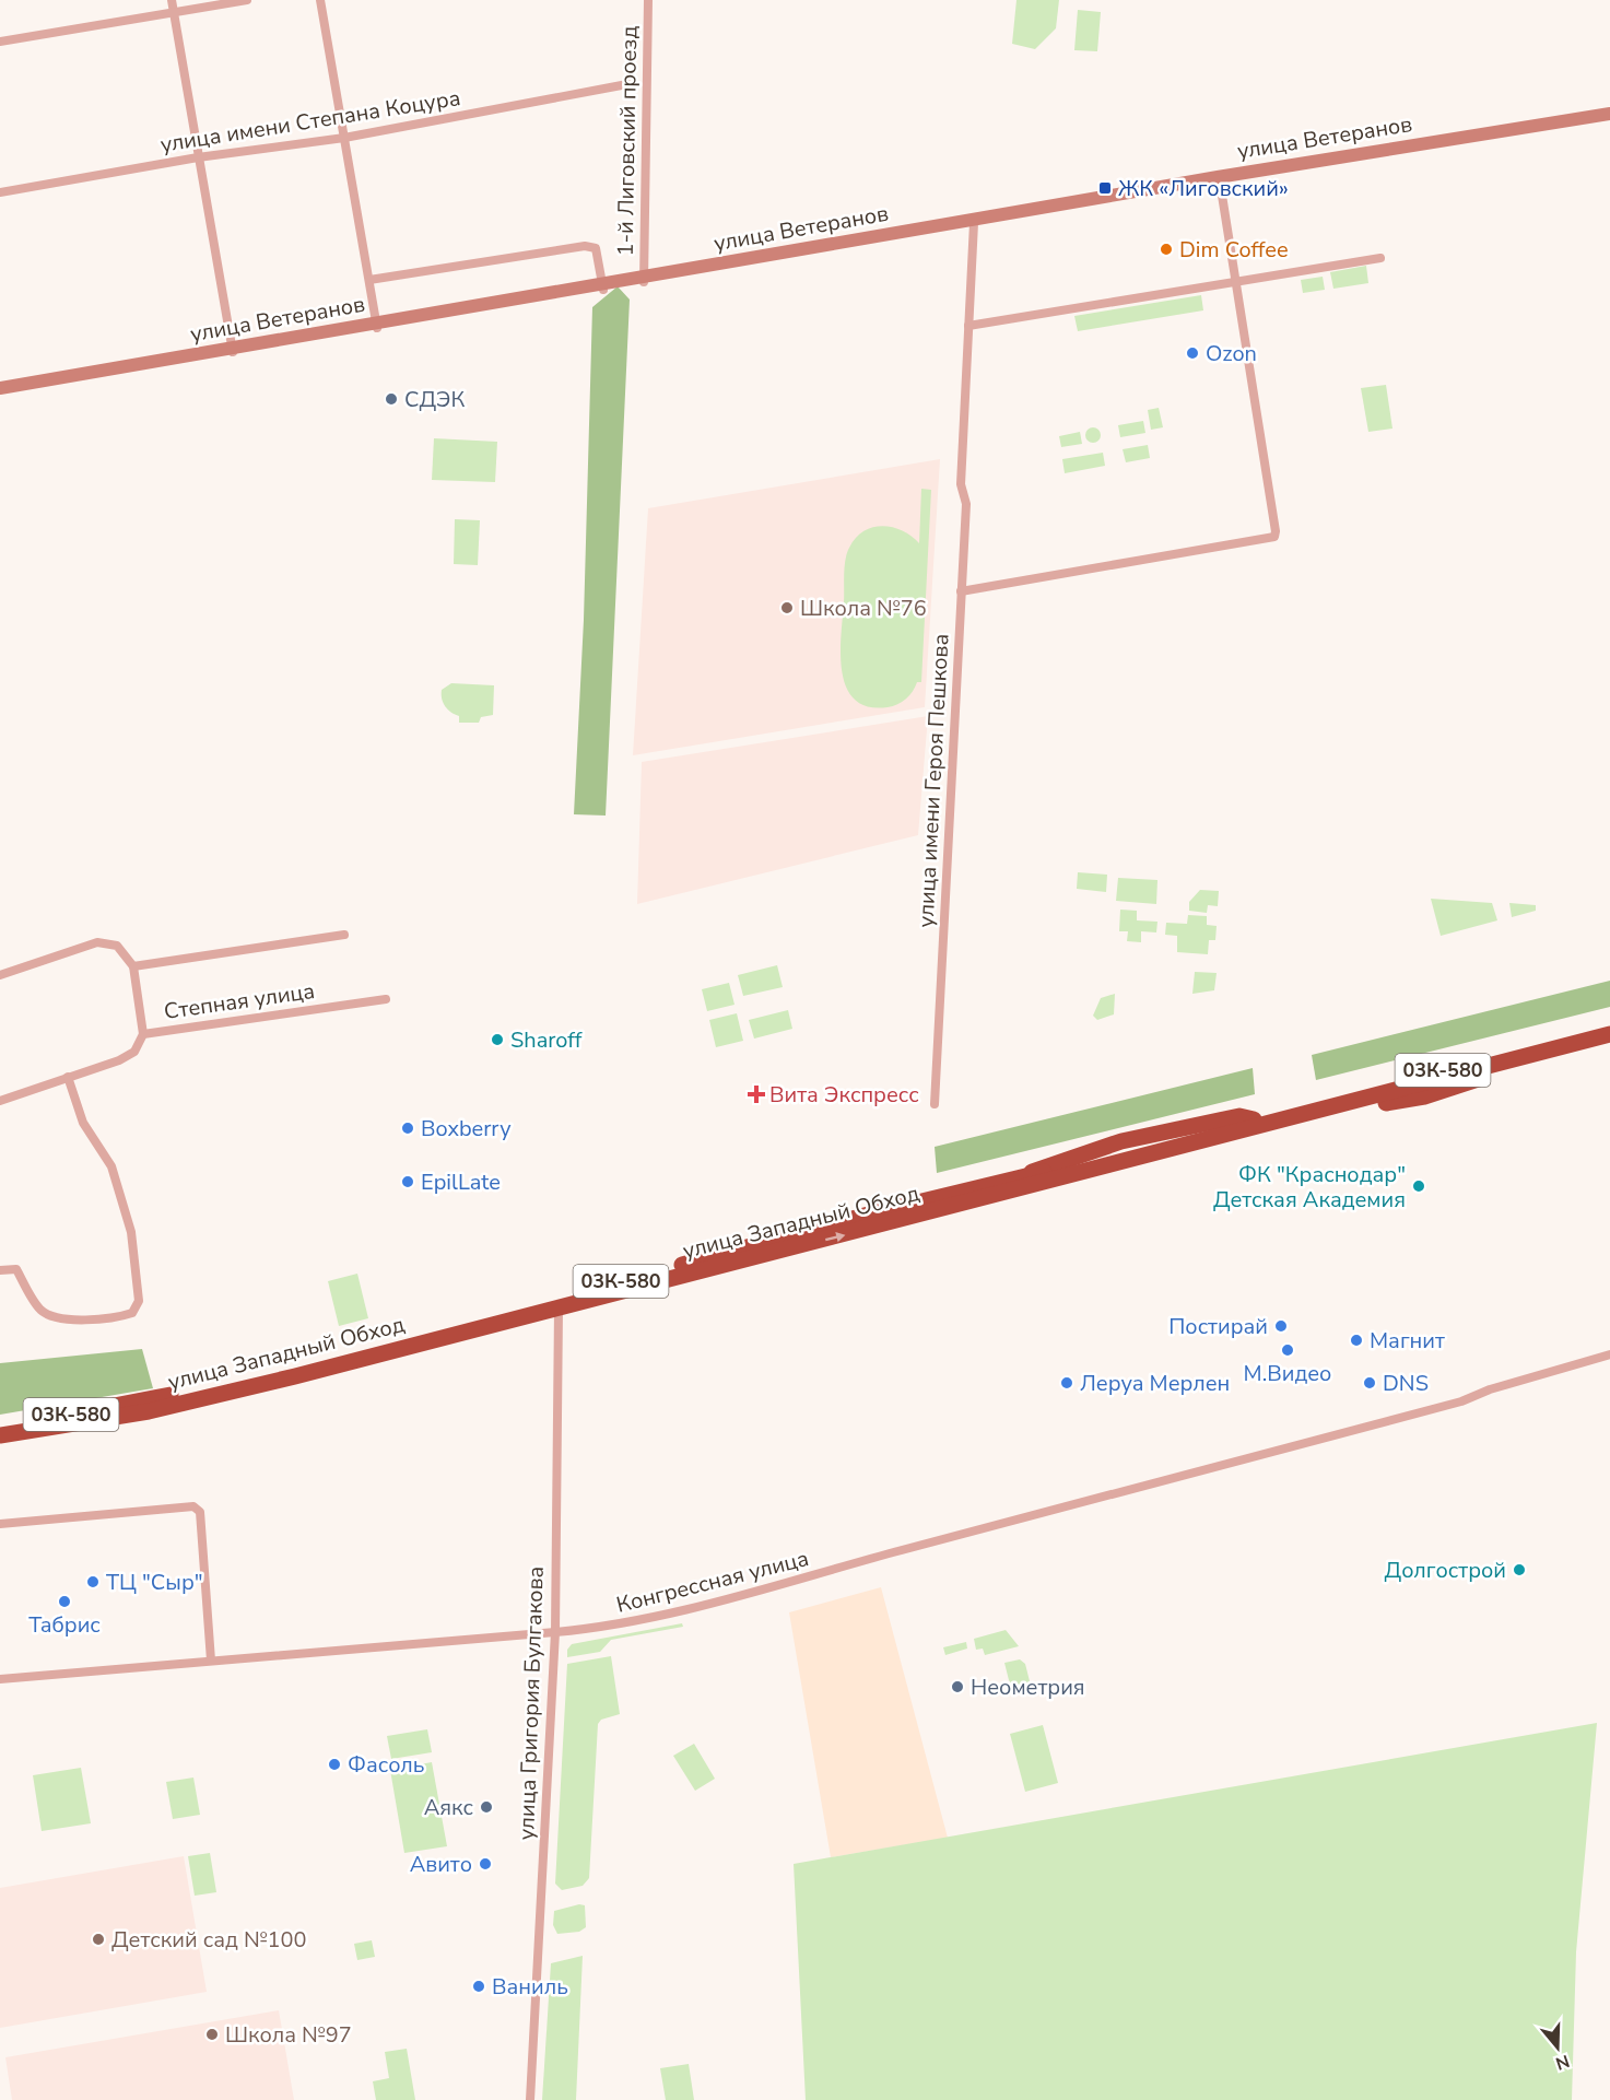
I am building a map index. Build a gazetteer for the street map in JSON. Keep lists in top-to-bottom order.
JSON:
{
  "streets": {
    "highway": ["03К-580", "улица Западный Обход"],
    "street": [
      "улица имени Степана Коцура",
      "улица Ветеранов",
      "1-й Лиговский проезд",
      "улица имени Героя Пешкова",
      "Степная улица",
      "Конгрессная улица",
      "улица Григория Булгакова"
    ]
  },
  "crossings": [
    ["улица Ветеранов", "1-й Лиговский проезд"],
    ["улица Ветеранов", "улица имени Героя Пешкова"],
    ["улица Западный Обход", "улица Григория Булгакова"],
    ["Конгрессная улица", "улица Григория Булгакова"]
  ],
  "places": {
    "transit": ["ЖК «Лиговский»"],
    "other": [
      "Dim Coffee",
      "Ozon",
      "СДЭК",
      "Школа №76",
      "Sharoff",
      "Boxberry",
      "EpilLate",
      "ФК \"Краснодар\" Детская Академия",
      "Постирай",
      "Магнит",
      "М.Видео",
      "Леруа Мерлен",
      "DNS",
      "Долгострой",
      "ТЦ \"Сыр\"",
      "Табрис",
      "Неометрия",
      "Фасоль",
      "Аякс",
      "Авито",
      "Детский сад №100",
      "Ваниль",
      "Школа №97"
    ],
    "health": ["Вита Экспресс"]
  },
  "north": "bottom"
}
